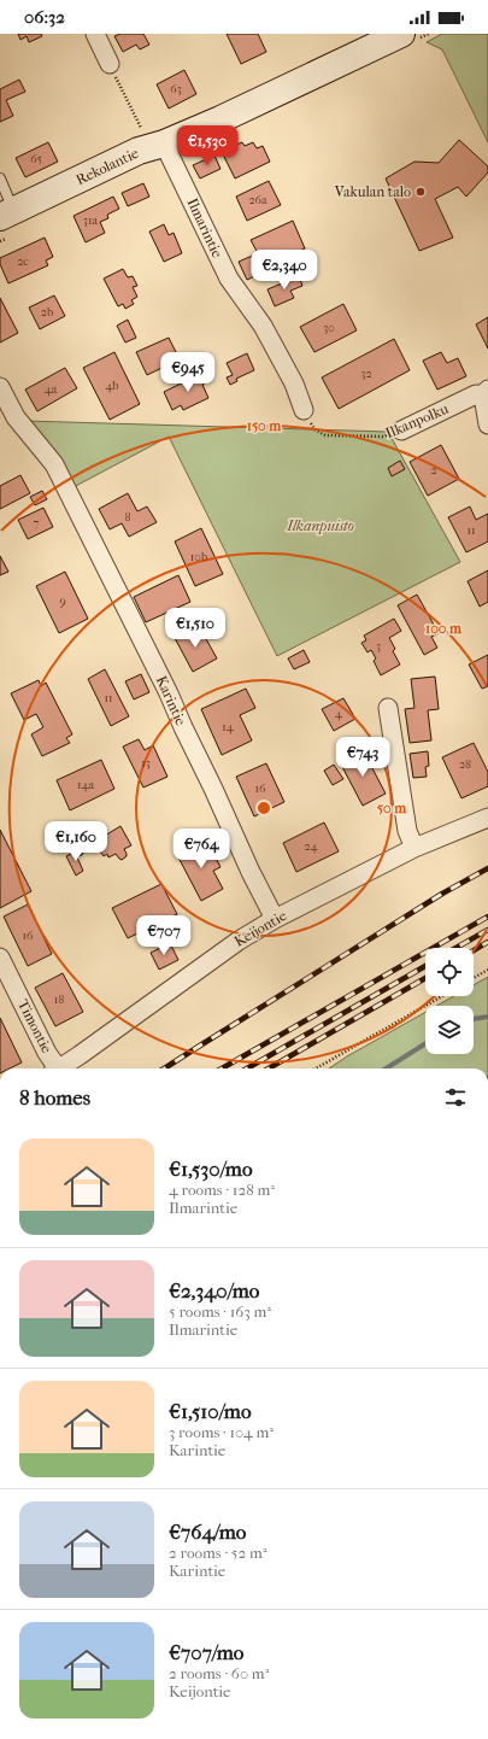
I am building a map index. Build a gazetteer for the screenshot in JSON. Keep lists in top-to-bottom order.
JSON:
{
  "streets": {
    "main road": ["Rekolantie"],
    "street": [
      "Ilmarintie",
      "Ilkanpolku",
      "Karintie",
      "Keijontie",
      "Timontie"
    ]
  },
  "crossings": [
    ["Rekolantie", "Ilmarintie"],
    ["Ilmarintie", "Ilkanpolku"],
    ["Karintie", "Keijontie"]
  ],
  "parks": ["Ilkanpuisto"],
  "places": ["Vakulan talo"],
  "house_numbers": [
    "63",
    "65",
    "26a",
    "31a",
    "2c",
    "2b",
    "30",
    "32",
    "4b",
    "4a",
    "2",
    "8",
    "7",
    "11",
    "10b",
    "9",
    "3",
    "11",
    "4",
    "14",
    "13",
    "28",
    "14a",
    "16",
    "24",
    "16",
    "18"
  ],
  "page": {
    "status": "06:32",
    "price": [
      "€1,530",
      "€2,340",
      "€945",
      "€1,510",
      "€743",
      "€1,160",
      "€764",
      "€707"
    ],
    "heading": "8 homes",
    "list": [
      {
        "name": "€1,530/mo",
        "note": "4 rooms · 128 m² · Ilmarintie"
      },
      {
        "name": "€2,340/mo",
        "note": "5 rooms · 163 m² · Ilmarintie"
      },
      {
        "name": "€1,510/mo",
        "note": "3 rooms · 104 m² · Karintie"
      },
      {
        "name": "€764/mo",
        "note": "2 rooms · 52 m² · Karintie"
      },
      {
        "name": "€707/mo",
        "note": "2 rooms · 60 m² · Keijontie"
      }
    ]
  },
  "rings": ["150 m", "100 m", "50 m"]
}
